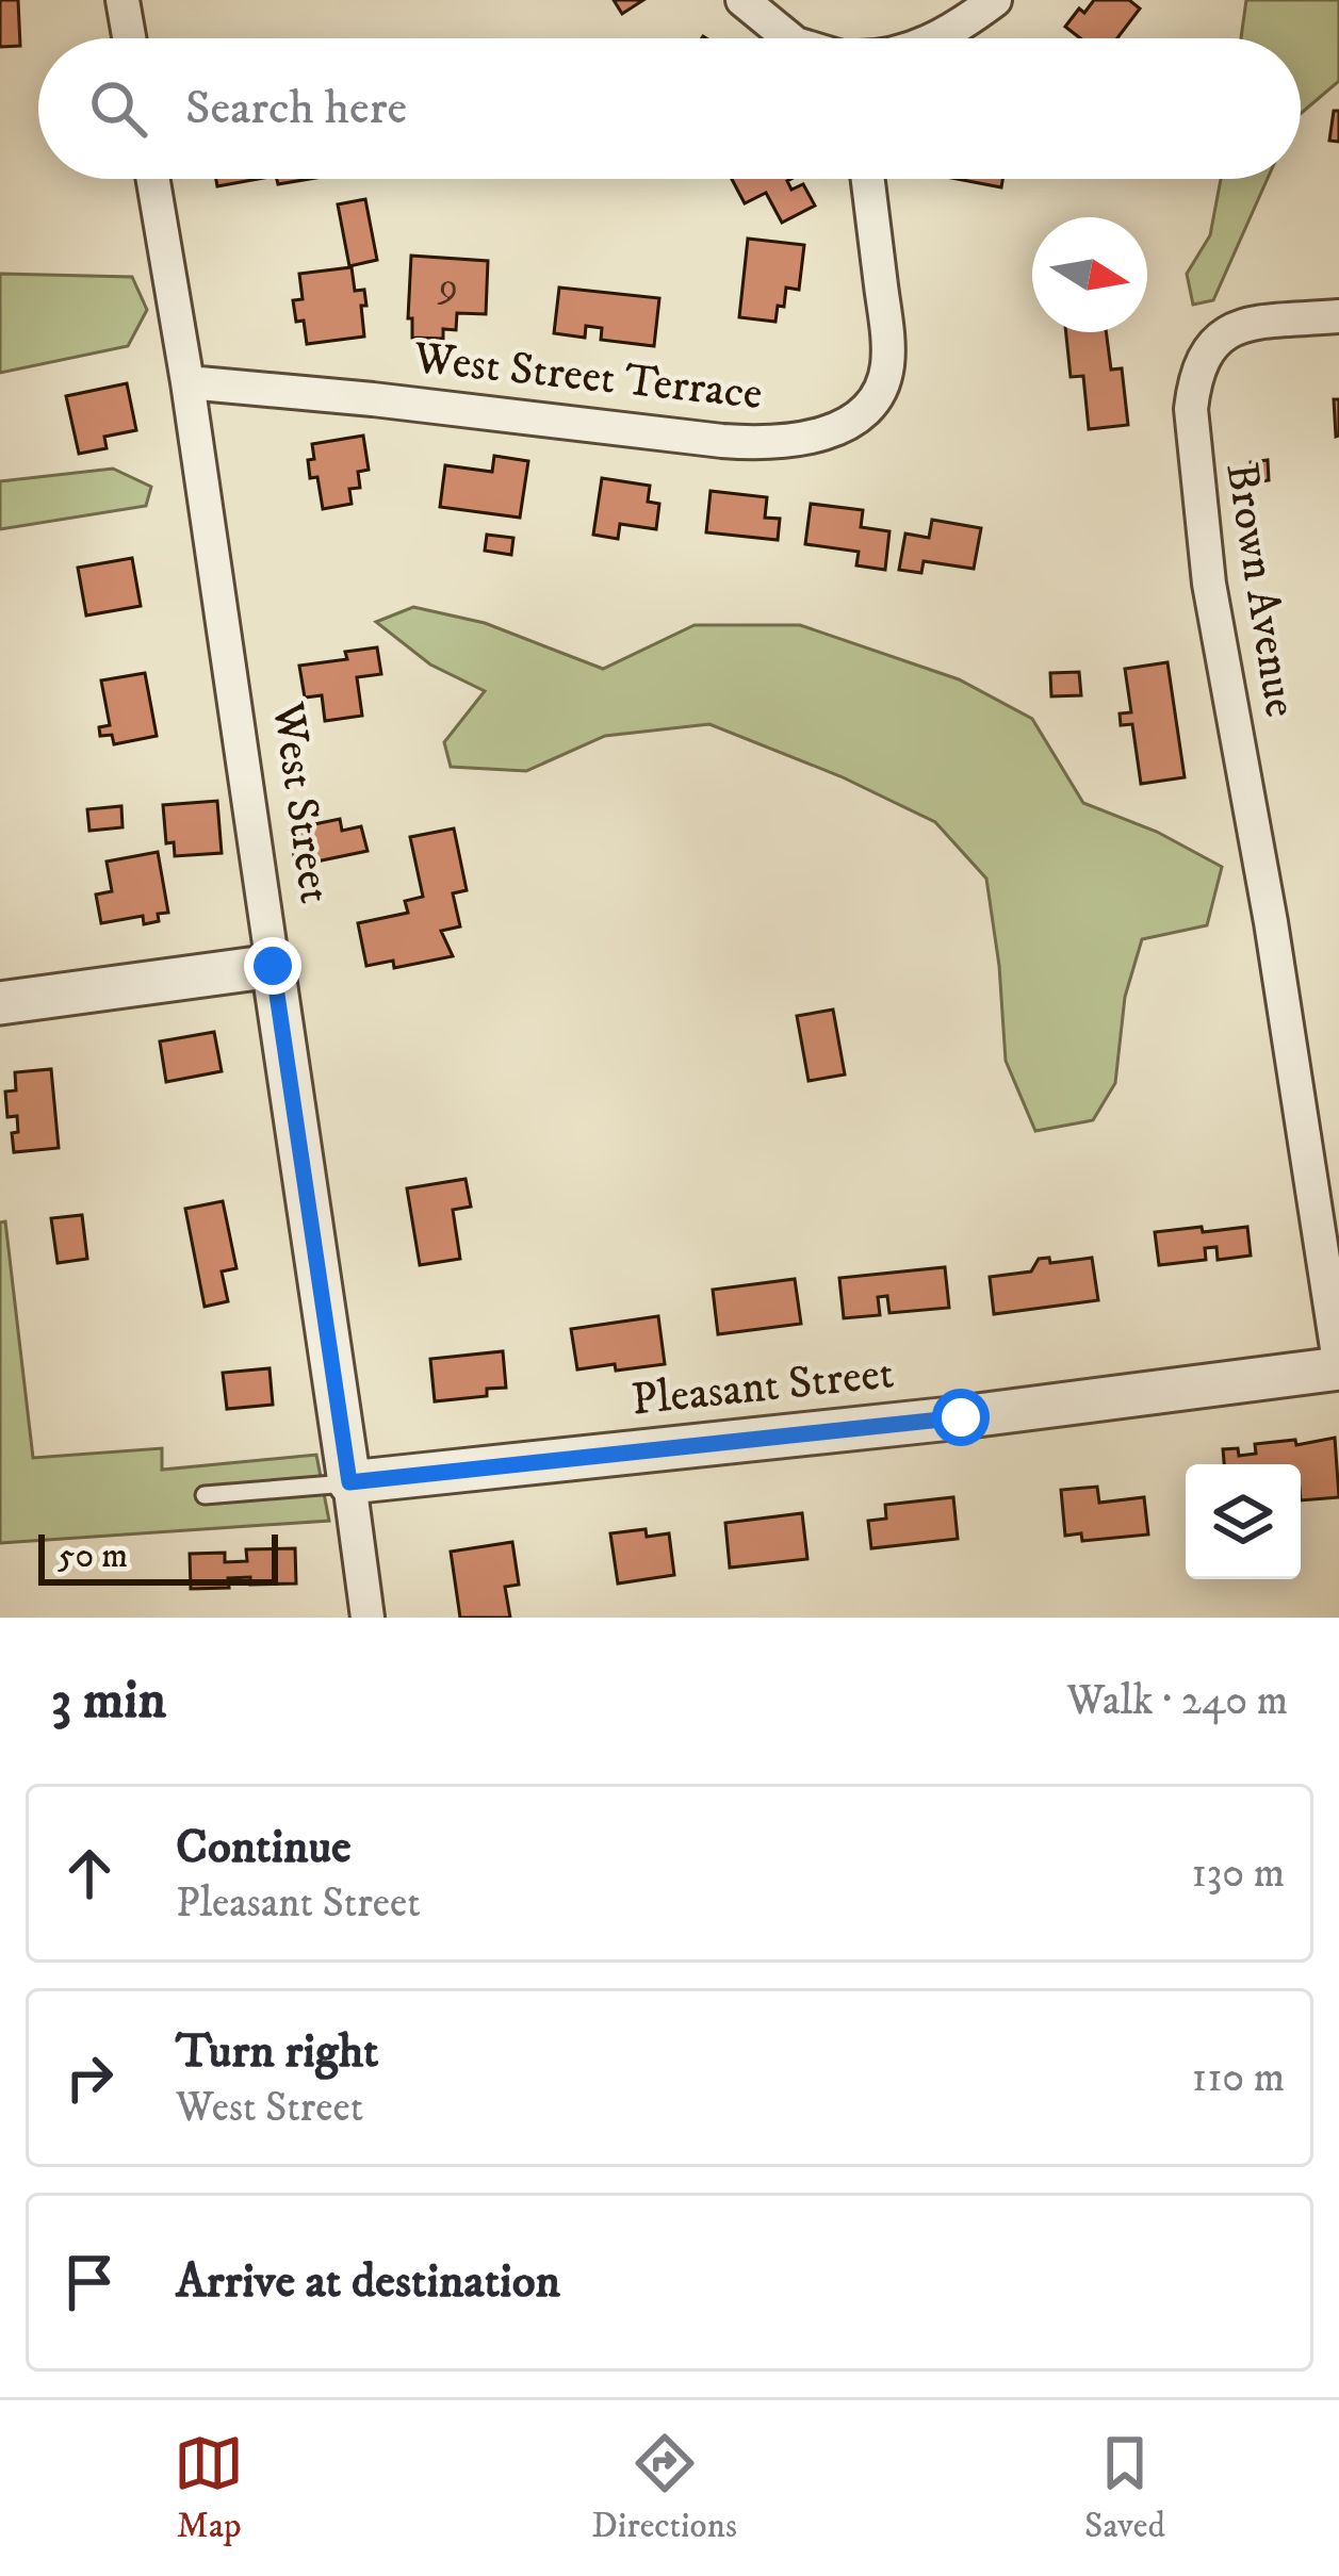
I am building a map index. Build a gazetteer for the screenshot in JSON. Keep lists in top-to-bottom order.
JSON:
{
  "streets": {
    "street": [
      "West Street Terrace",
      "Brown Avenue",
      "West Street",
      "Pleasant Street"
    ]
  },
  "crossings": [
    ["West Street Terrace", "West Street"],
    ["Brown Avenue", "Pleasant Street"],
    ["West Street", "Pleasant Street"]
  ],
  "house_numbers": ["9"],
  "scale_bar": "50 m",
  "north": "right",
  "page": {
    "search": "Search here",
    "scale": "50 m",
    "heading": ["3 min", "Walk · 240 m"],
    "list": [
      ["Continue", "Pleasant Street", "130 m"],
      ["Turn right", "West Street", "110 m"],
      "Arrive at destination"
    ],
    "nav": ["Map", "Directions", "Saved"]
  }
}
